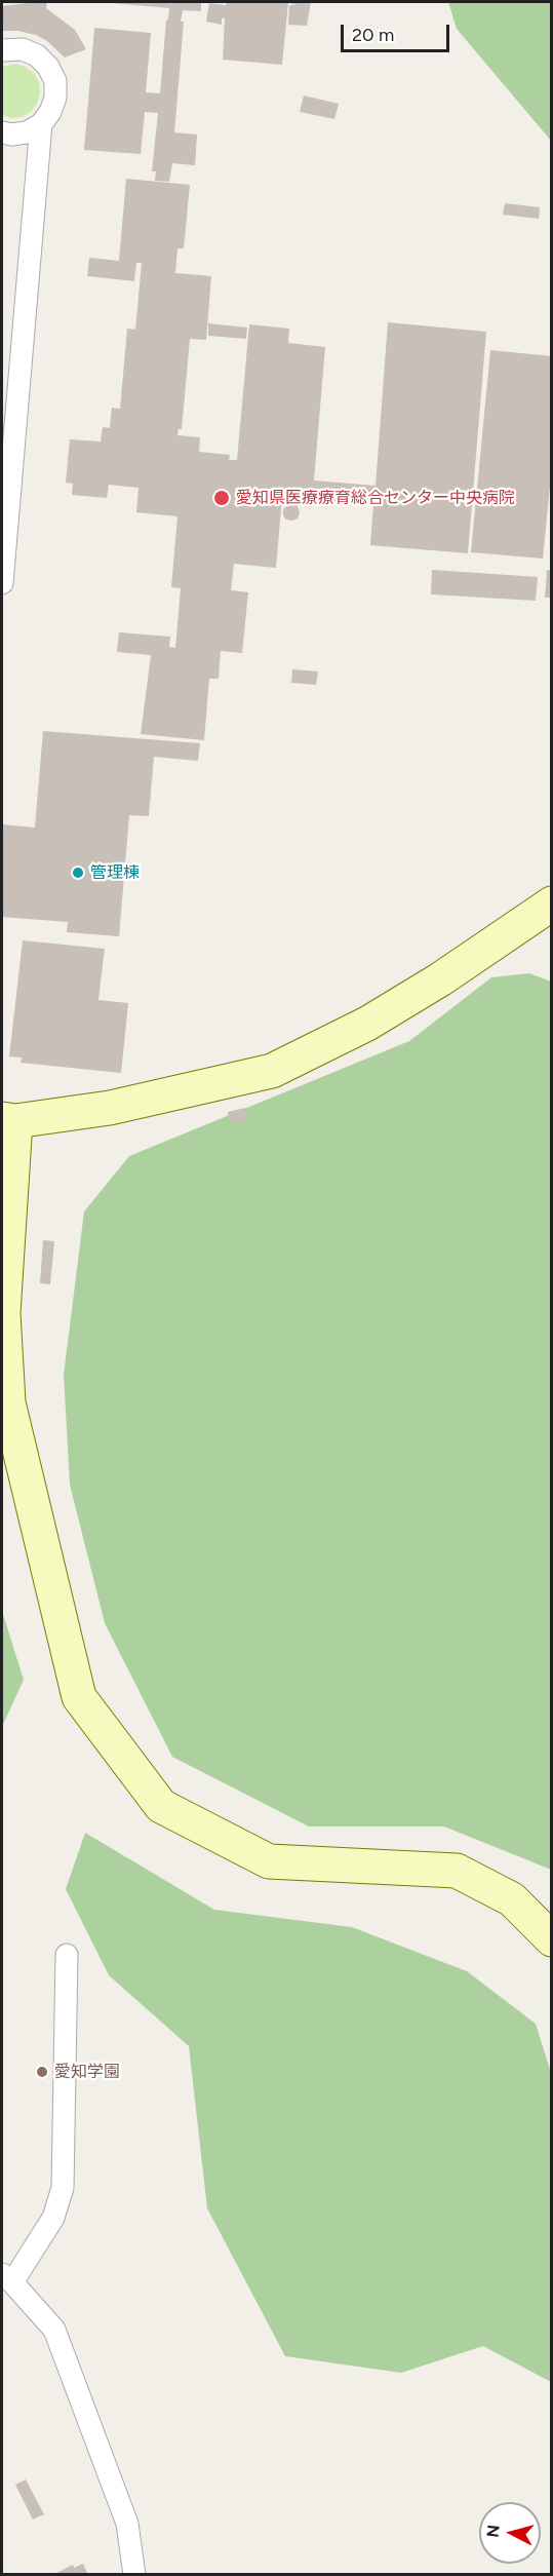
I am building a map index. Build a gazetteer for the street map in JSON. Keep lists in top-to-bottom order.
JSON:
{
  "places": ["愛知県医療療育総合センター中央病院", "管理棟", "愛知学園"],
  "scale_bar": "20 m",
  "north": "left"
}
